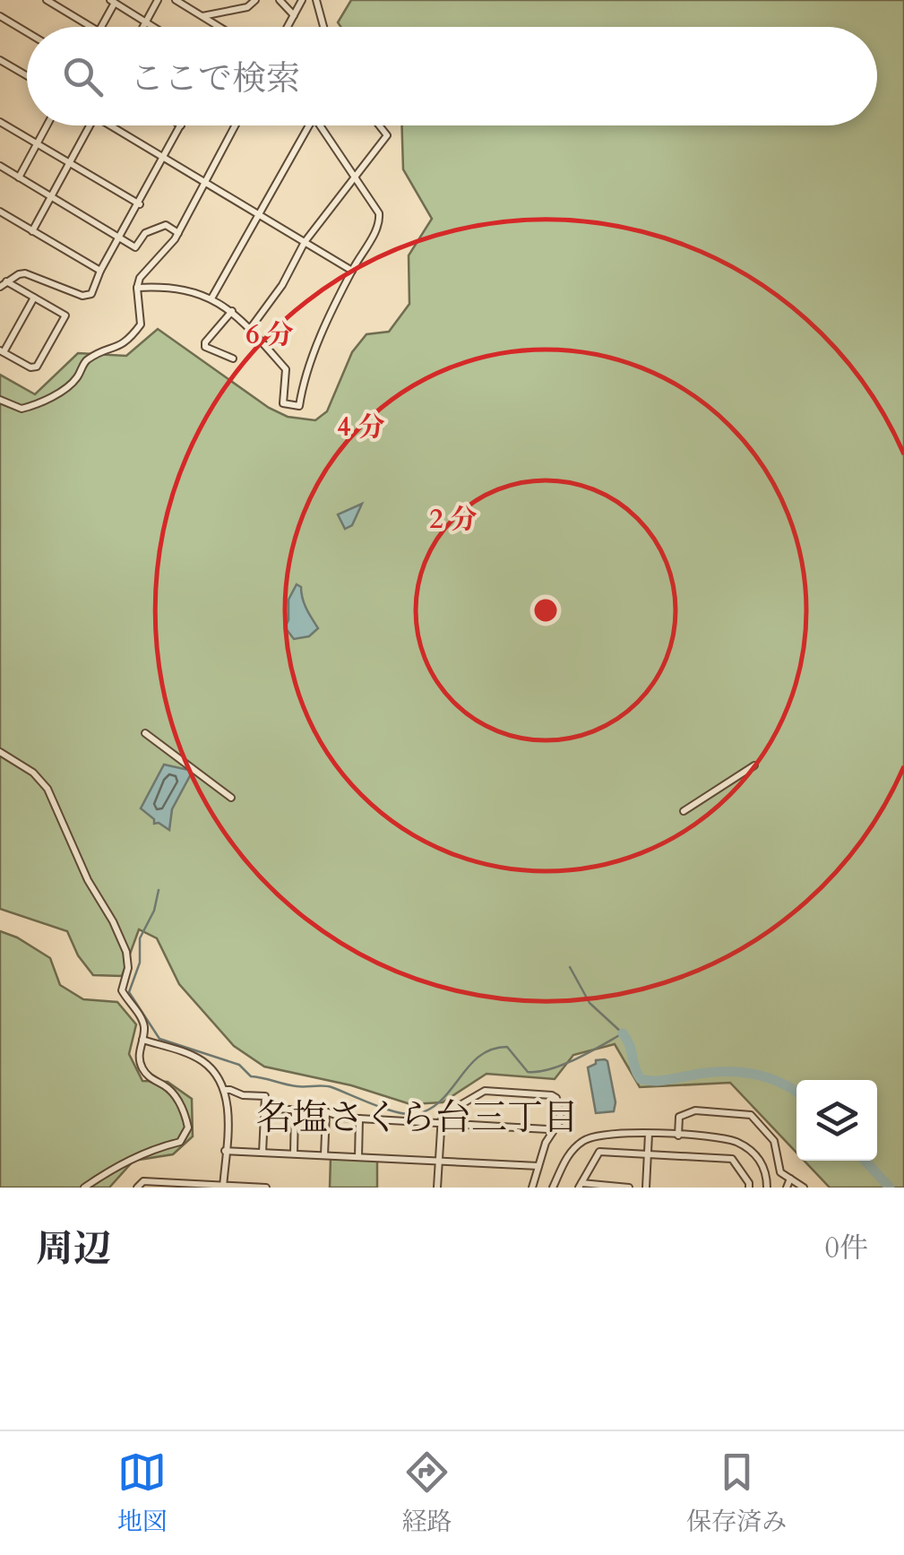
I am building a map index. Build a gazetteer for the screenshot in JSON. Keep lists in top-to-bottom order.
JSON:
{
  "districts": ["名塩さくら台三丁目"],
  "page": {
    "search": "ここで検索",
    "heading": ["周辺", "0件"],
    "nav": ["地図", "経路", "保存済み"]
  },
  "rings": ["6 分", "4 分", "2 分"]
}
